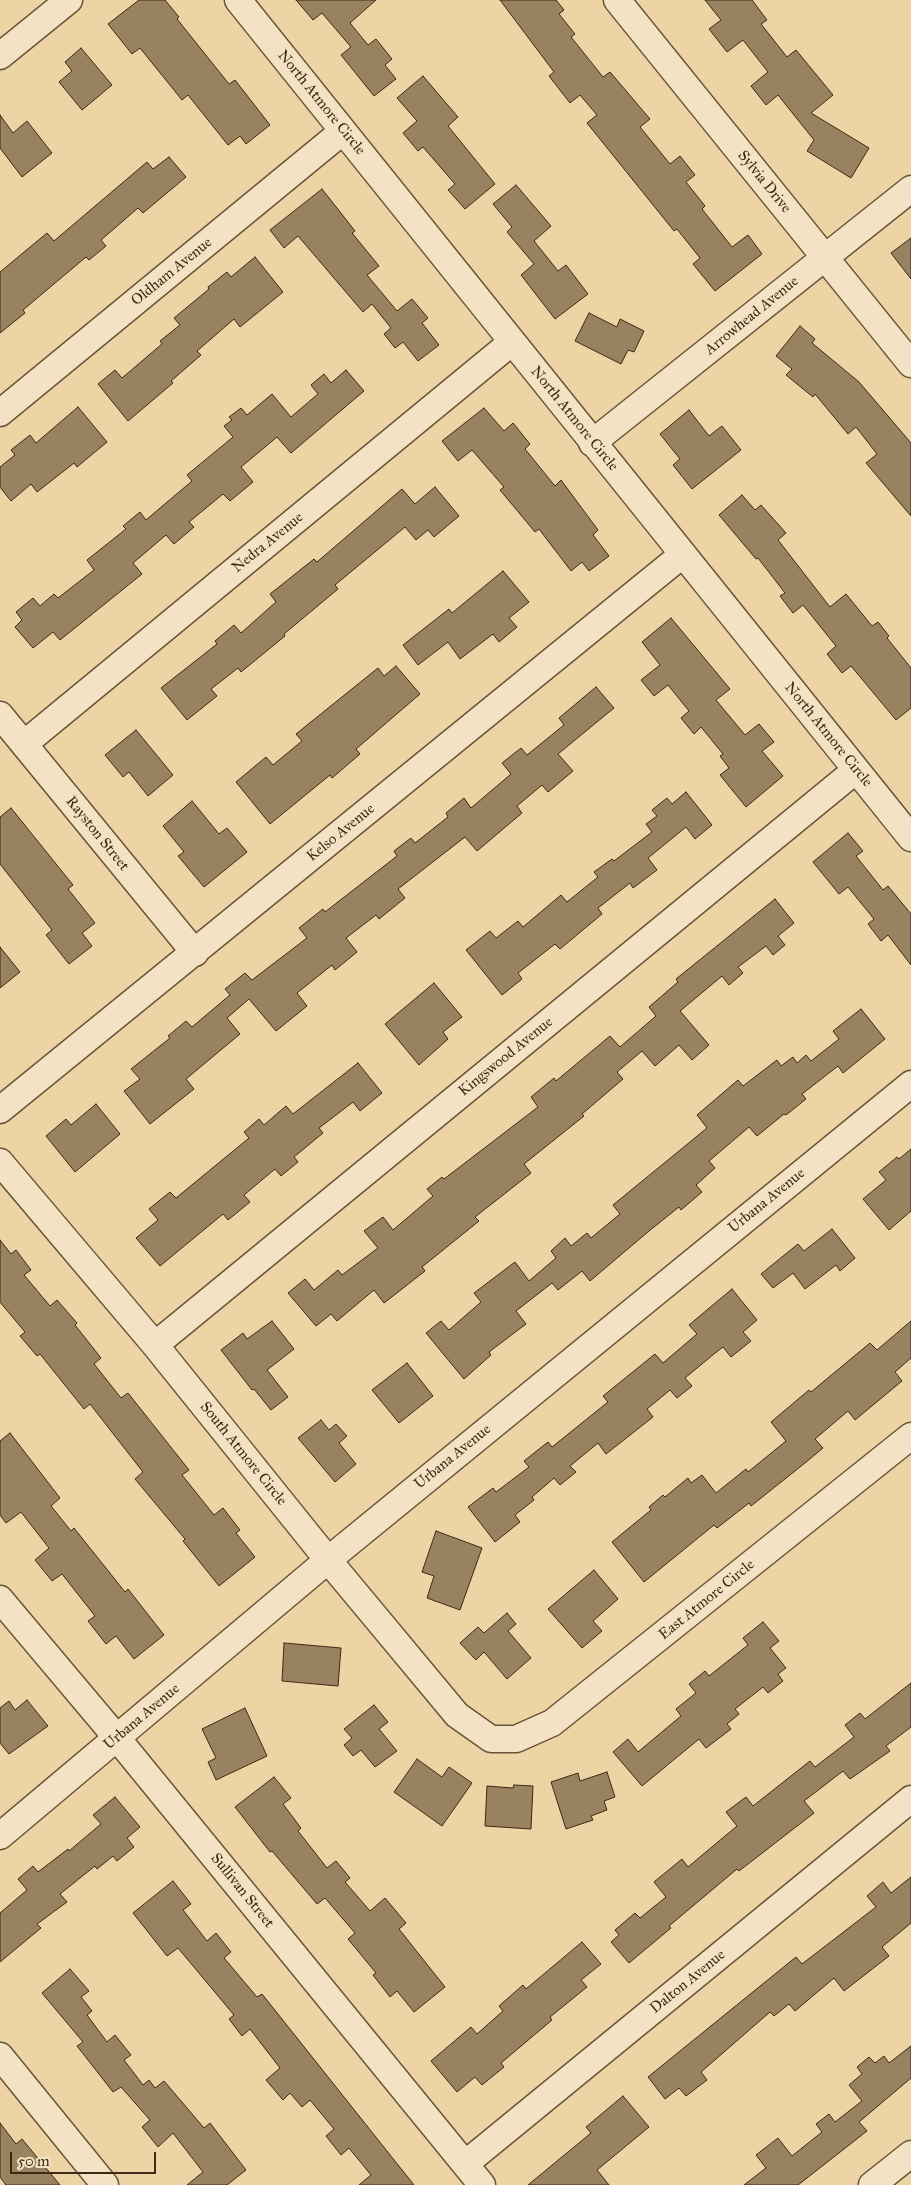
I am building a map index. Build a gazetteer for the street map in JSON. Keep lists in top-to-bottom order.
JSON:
{
  "streets": {
    "street": [
      "North Atmore Circle",
      "Sylvia Drive",
      "Oldham Avenue",
      "Arrowhead Avenue",
      "Nedra Avenue",
      "Kelso Avenue",
      "Rayston Street",
      "Kingswood Avenue",
      "Urbana Avenue",
      "South Atmore Circle",
      "East Atmore Circle",
      "Sullivan Street",
      "Dalton Avenue"
    ]
  },
  "crossings": [
    ["North Atmore Circle", "Oldham Avenue"],
    ["North Atmore Circle", "Arrowhead Avenue"],
    ["North Atmore Circle", "Nedra Avenue"],
    ["North Atmore Circle", "Kelso Avenue"],
    ["North Atmore Circle", "Kingswood Avenue"],
    ["Sylvia Drive", "Arrowhead Avenue"],
    ["Nedra Avenue", "Rayston Street"],
    ["Kelso Avenue", "Rayston Street"],
    ["Kingswood Avenue", "South Atmore Circle"],
    ["Urbana Avenue", "South Atmore Circle"],
    ["Urbana Avenue", "Sullivan Street"],
    ["South Atmore Circle", "East Atmore Circle"],
    ["Sullivan Street", "Dalton Avenue"]
  ],
  "scale_bar": "50 m"
}
